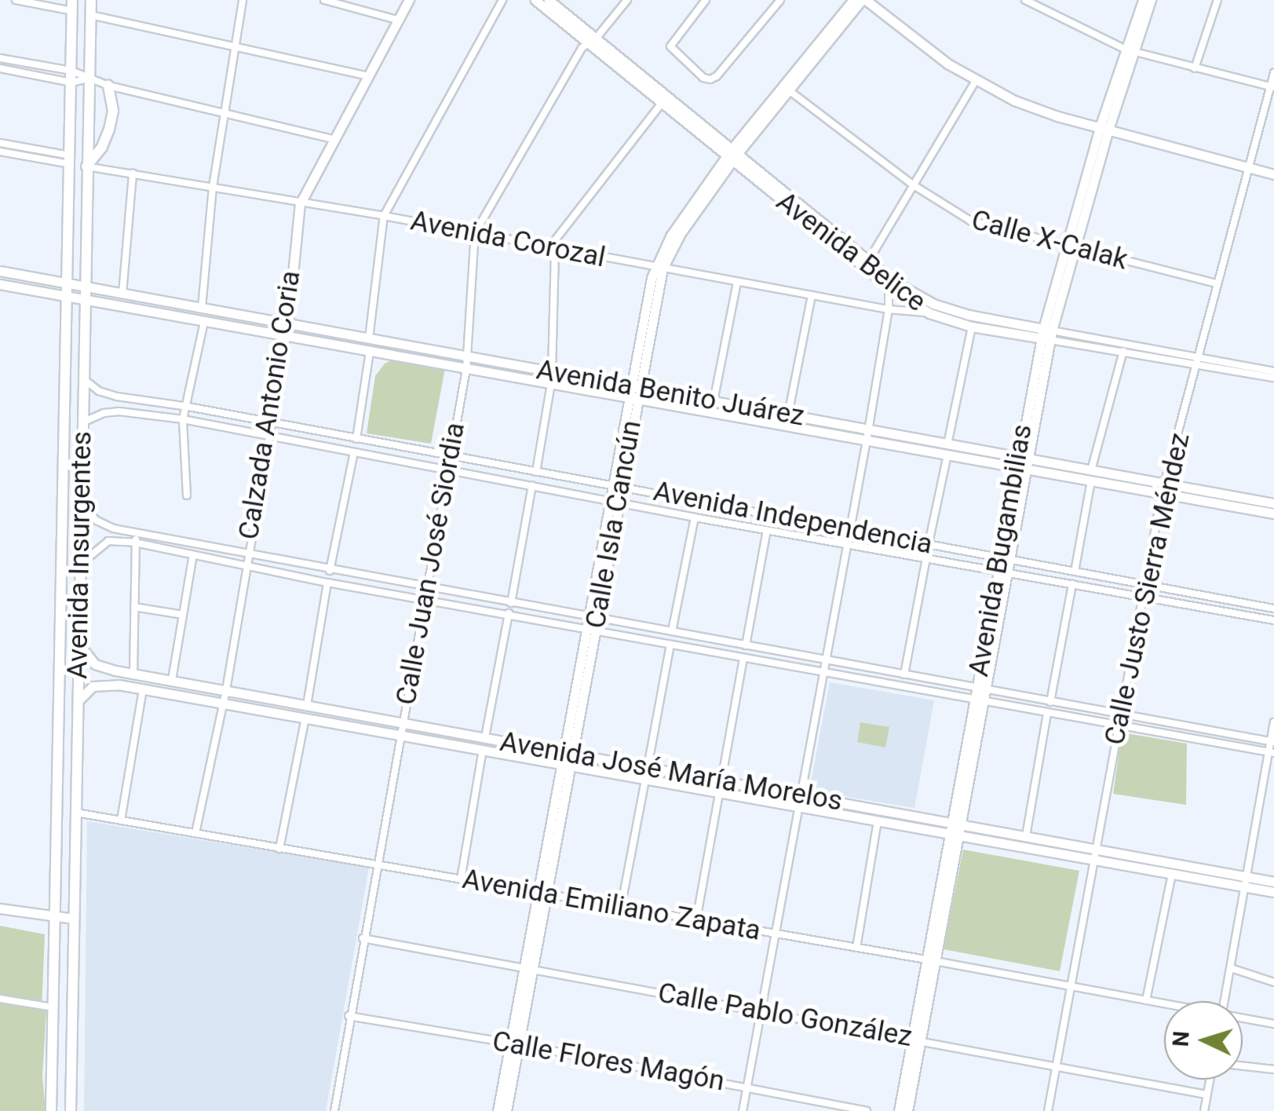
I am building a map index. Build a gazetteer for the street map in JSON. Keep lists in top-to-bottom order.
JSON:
{
  "streets": {
    "main road": [
      "Avenida Belice",
      "Avenida Benito Juárez",
      "Calzada Antonio Coria",
      "Calle Isla Cancún",
      "Avenida Bugambilias",
      "Avenida Insurgentes",
      "Avenida José María Morelos"
    ],
    "street": [
      "Avenida Corozal",
      "Calle X-Calak",
      "Avenida Independencia",
      "Calle Juan José Siordia",
      "Calle Justo Sierra Méndez",
      "Avenida Emiliano Zapata",
      "Calle Pablo González",
      "Calle Flores Magón"
    ]
  },
  "crossings": [
    ["Avenida Corozal", "Avenida Belice"],
    ["Avenida Corozal", "Calzada Antonio Coria"],
    ["Avenida Corozal", "Calle Isla Cancún"],
    ["Avenida Corozal", "Avenida Insurgentes"],
    ["Avenida Corozal", "Calle Juan José Siordia"],
    ["Calle X-Calak", "Calle Isla Cancún"],
    ["Calle X-Calak", "Avenida Bugambilias"],
    ["Calle X-Calak", "Calle Justo Sierra Méndez"],
    ["Avenida Belice", "Calle Isla Cancún"],
    ["Avenida Belice", "Avenida Bugambilias"],
    ["Avenida Belice", "Calle Juan José Siordia"],
    ["Avenida Belice", "Calle Justo Sierra Méndez"],
    ["Avenida Benito Juárez", "Calzada Antonio Coria"],
    ["Avenida Benito Juárez", "Calle Isla Cancún"],
    ["Avenida Benito Juárez", "Avenida Bugambilias"],
    ["Avenida Benito Juárez", "Avenida Insurgentes"],
    ["Avenida Benito Juárez", "Calle Juan José Siordia"],
    ["Avenida Benito Juárez", "Calle Justo Sierra Méndez"],
    ["Calzada Antonio Coria", "Avenida Independencia"],
    ["Calzada Antonio Coria", "Avenida José María Morelos"],
    ["Calzada Antonio Coria", "Avenida Emiliano Zapata"],
    ["Avenida Independencia", "Calle Isla Cancún"],
    ["Avenida Independencia", "Avenida Bugambilias"],
    ["Avenida Independencia", "Avenida Insurgentes"],
    ["Avenida Independencia", "Calle Juan José Siordia"],
    ["Avenida Independencia", "Calle Justo Sierra Méndez"],
    ["Calle Isla Cancún", "Avenida José María Morelos"],
    ["Calle Isla Cancún", "Avenida Emiliano Zapata"],
    ["Calle Isla Cancún", "Calle Pablo González"],
    ["Calle Isla Cancún", "Calle Flores Magón"],
    ["Avenida Bugambilias", "Avenida José María Morelos"],
    ["Avenida Bugambilias", "Avenida Emiliano Zapata"],
    ["Avenida Bugambilias", "Calle Pablo González"],
    ["Avenida Insurgentes", "Avenida José María Morelos"],
    ["Avenida Insurgentes", "Avenida Emiliano Zapata"],
    ["Calle Juan José Siordia", "Avenida José María Morelos"],
    ["Calle Juan José Siordia", "Avenida Emiliano Zapata"],
    ["Calle Juan José Siordia", "Calle Pablo González"],
    ["Calle Juan José Siordia", "Calle Flores Magón"],
    ["Calle Justo Sierra Méndez", "Avenida José María Morelos"],
    ["Calle Justo Sierra Méndez", "Avenida Emiliano Zapata"],
    ["Calle Justo Sierra Méndez", "Calle Pablo González"]
  ],
  "north": "left"
}
